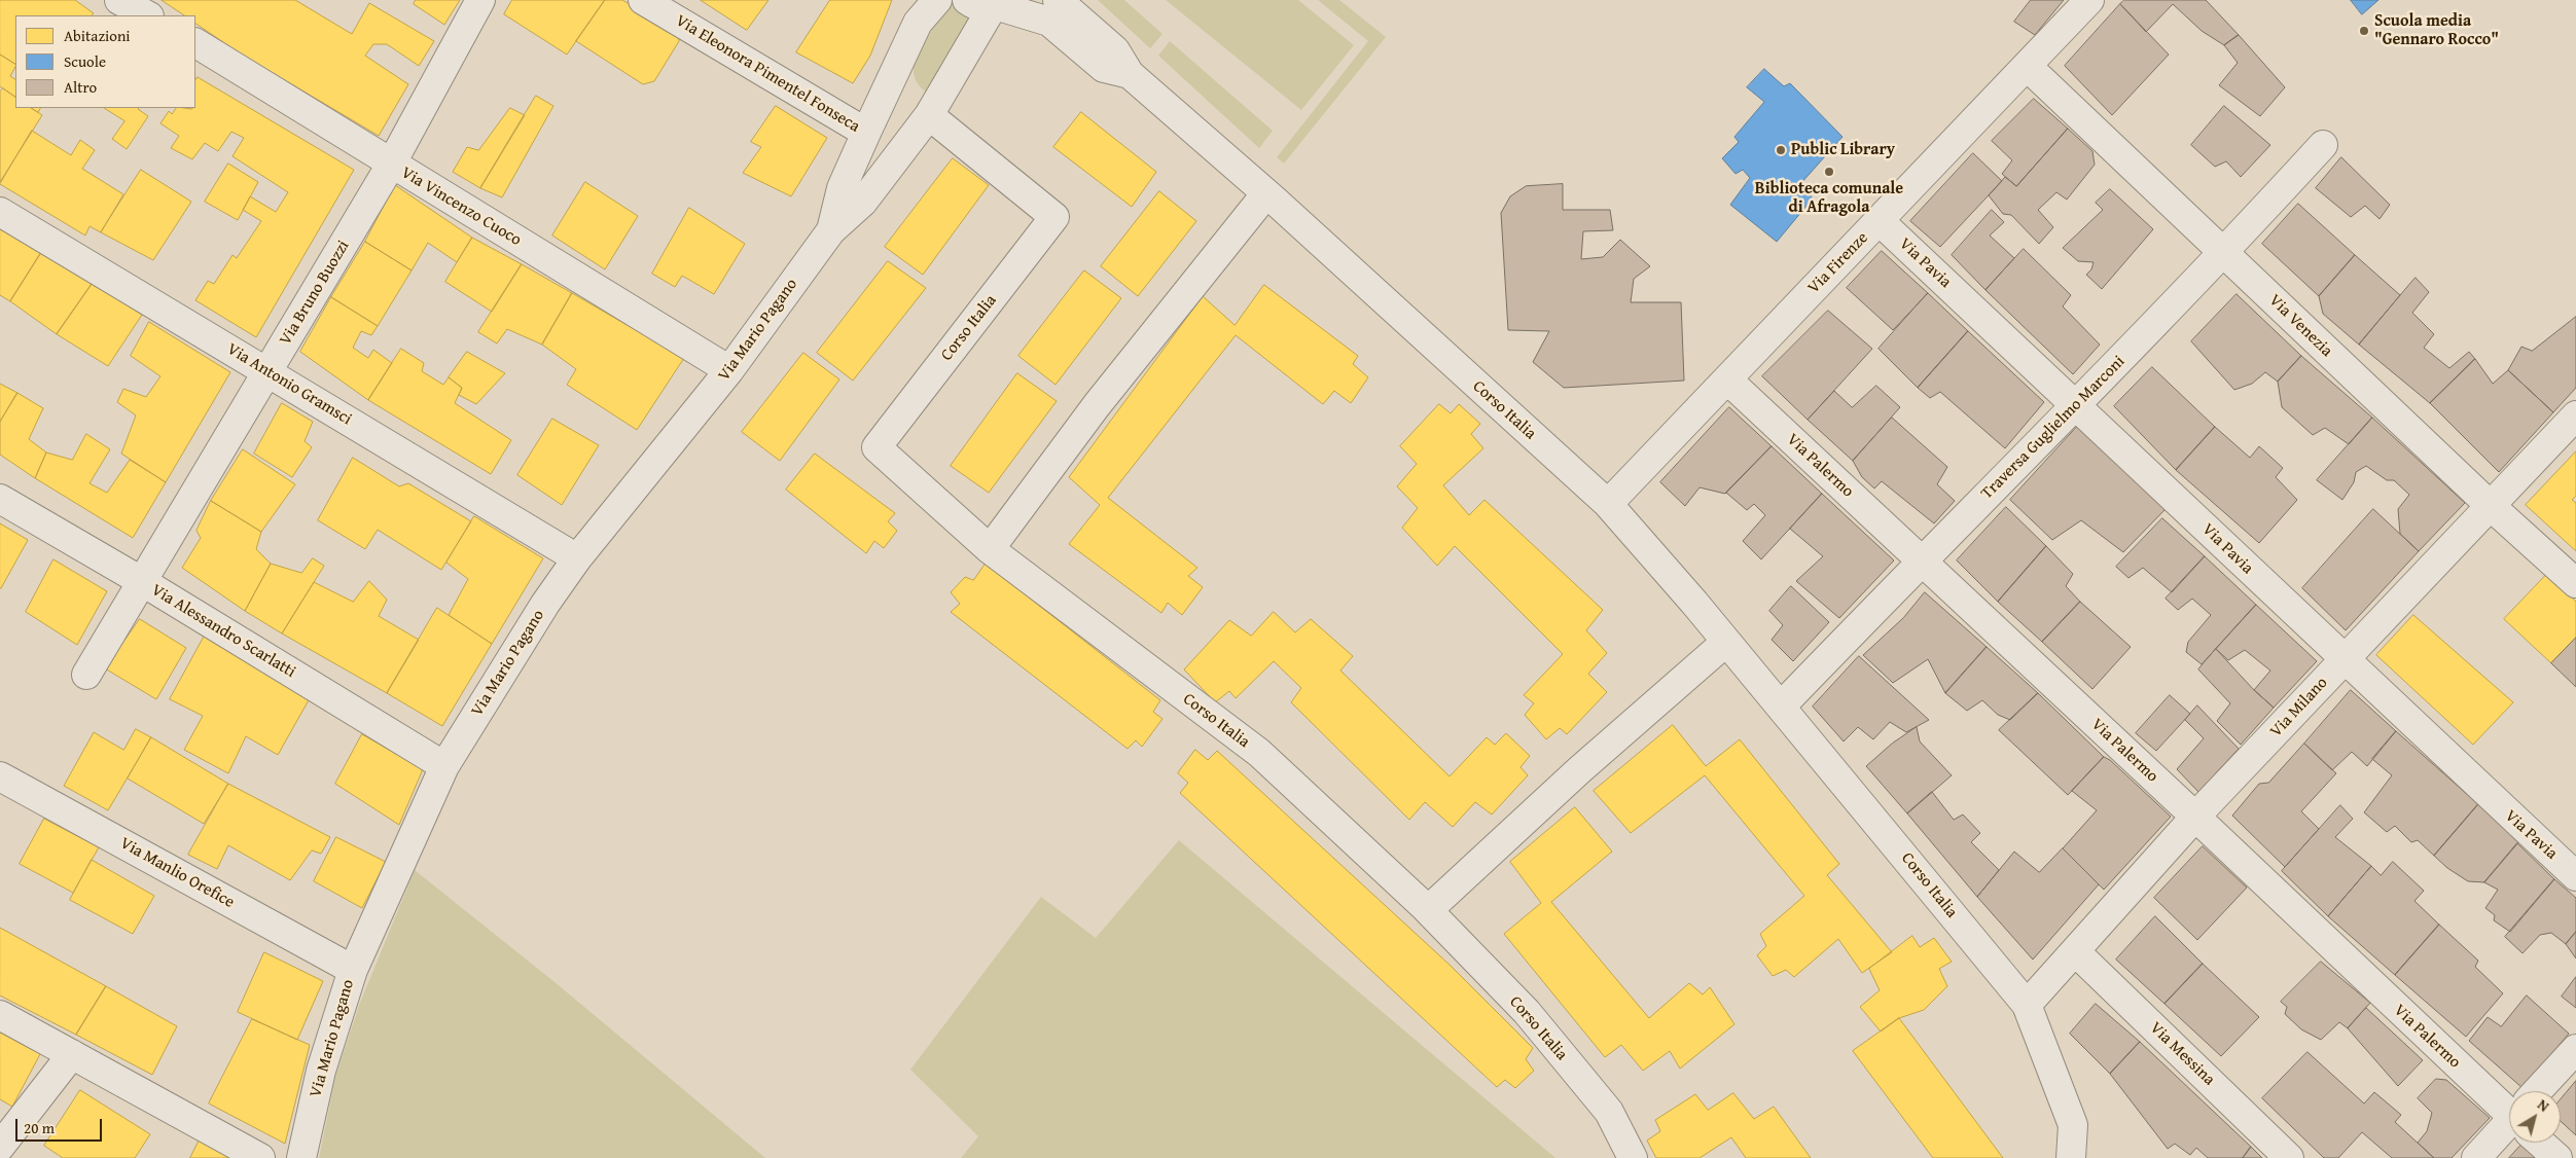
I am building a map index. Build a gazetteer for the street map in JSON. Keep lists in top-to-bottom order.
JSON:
{
  "streets": {
    "street": [
      "Via Eleonora Pimentel Fonseca",
      "Via Vincenzo Cuoco",
      "Via Firenze",
      "Via Pavia",
      "Via Bruno Buozzi",
      "Via Venezia",
      "Corso Italia",
      "Via Mario Pagano",
      "Via Antonio Gramsci",
      "Traversa Guglielmo Marconi",
      "Via Palermo",
      "Via Alessandro Scarlatti",
      "Via Milano",
      "Via Manlio Orefice",
      "Via Messina"
    ]
  },
  "crossings": [
    ["Via Eleonora Pimentel Fonseca", "Via Mario Pagano"],
    ["Via Vincenzo Cuoco", "Via Bruno Buozzi"],
    ["Via Vincenzo Cuoco", "Via Mario Pagano"],
    ["Via Firenze", "Via Pavia"],
    ["Via Firenze", "Via Venezia"],
    ["Via Firenze", "Corso Italia"],
    ["Via Firenze", "Via Palermo"],
    ["Via Pavia", "Traversa Guglielmo Marconi"],
    ["Via Pavia", "Via Milano"],
    ["Via Bruno Buozzi", "Via Antonio Gramsci"],
    ["Via Bruno Buozzi", "Via Alessandro Scarlatti"],
    ["Via Venezia", "Traversa Guglielmo Marconi"],
    ["Via Venezia", "Via Milano"],
    ["Corso Italia", "Via Mario Pagano"],
    ["Corso Italia", "Traversa Guglielmo Marconi"],
    ["Corso Italia", "Via Milano"],
    ["Via Mario Pagano", "Via Antonio Gramsci"],
    ["Via Mario Pagano", "Via Alessandro Scarlatti"],
    ["Via Mario Pagano", "Via Manlio Orefice"],
    ["Traversa Guglielmo Marconi", "Via Palermo"],
    ["Via Palermo", "Via Milano"],
    ["Via Milano", "Via Messina"]
  ],
  "places": ["Scuola media \"Gennaro Rocco\"", "Public Library", "Biblioteca comunale di Afragola"],
  "legend": ["Abitazioni", "Scuole", "Altro"],
  "scale_bar": "20 m",
  "north": "top right"
}
